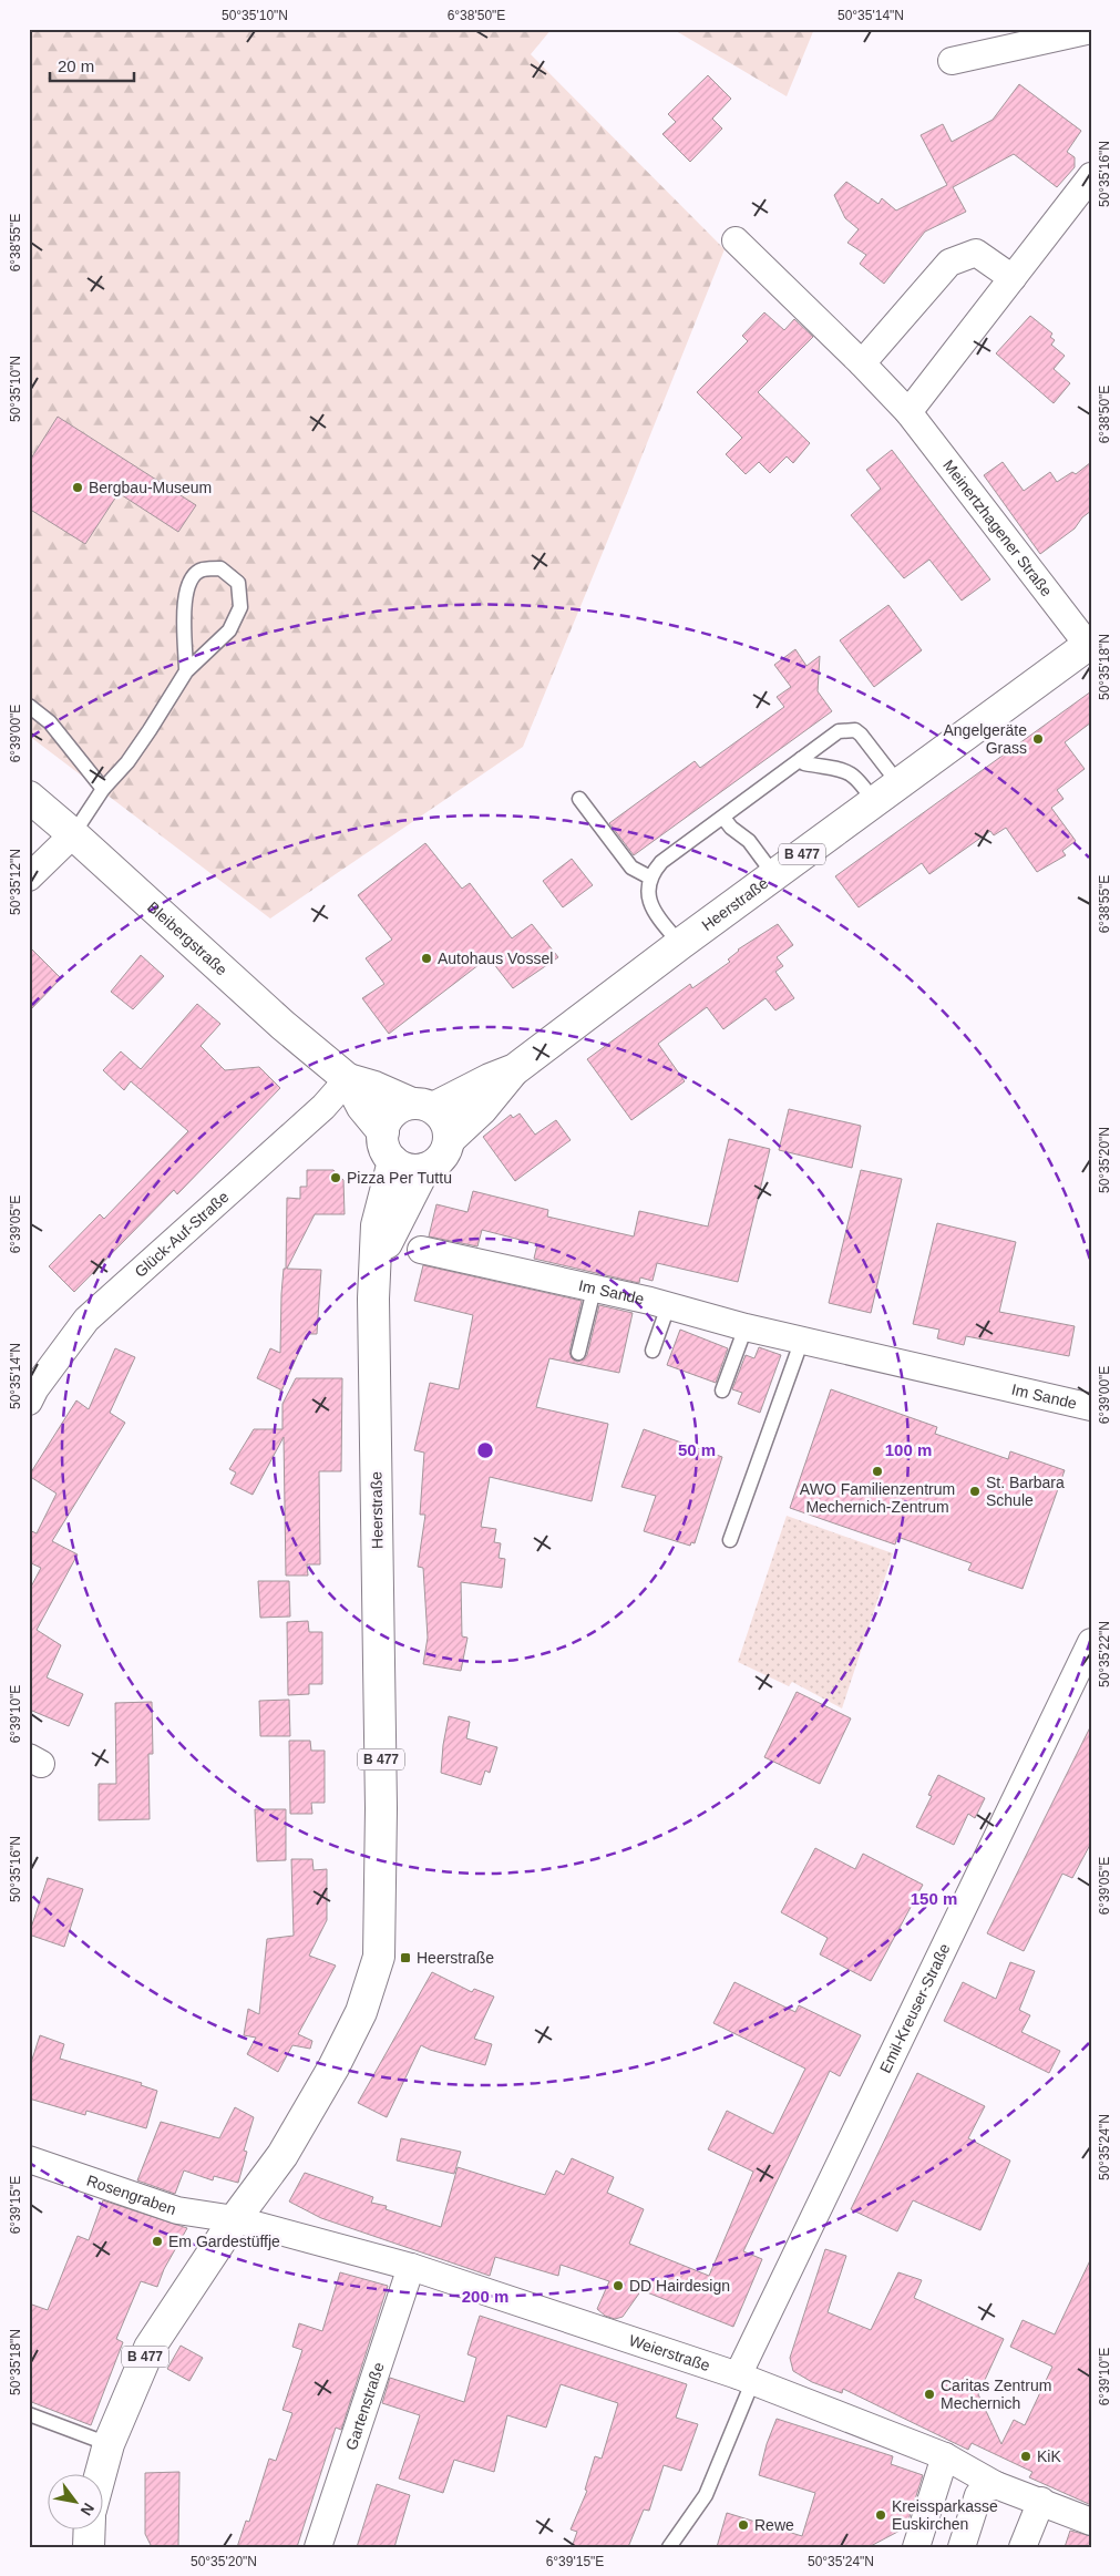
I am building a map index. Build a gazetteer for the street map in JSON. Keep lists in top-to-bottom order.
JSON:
{
  "streets": {
    "main road": ["B 477", "Heerstraße", "Bleibergstraße"],
    "street": [
      "Meinertzhagener Straße",
      "Glück-Auf-Straße",
      "Im Sande",
      "Emil-Kreuser-Straße",
      "Rosengraben",
      "Weierstraße",
      "Gartenstraße"
    ]
  },
  "crossings": [
    ["Meinertzhagener Straße", "Heerstraße"],
    ["B 477", "Heerstraße"],
    ["B 477", "Rosengraben"],
    ["B 477", "Weierstraße"],
    ["Heerstraße", "Bleibergstraße"],
    ["Heerstraße", "Rosengraben"],
    ["Heerstraße", "Weierstraße"],
    ["Bleibergstraße", "Glück-Auf-Straße"],
    ["Emil-Kreuser-Straße", "Weierstraße"],
    ["Rosengraben", "Weierstraße"],
    ["Weierstraße", "Gartenstraße"]
  ],
  "places": {
    "other": [
      "Bergbau-Museum",
      "Angelgeräte Grass",
      "Autohaus Vossel",
      "Pizza Per Tuttu",
      "AWO Familienzentrum Mechernich-Zentrum",
      "St. Barbara Schule",
      "Em Gardestüffje",
      "DD Hairdesign",
      "Caritas Zentrum Mechernich",
      "KiK",
      "Kreissparkasse Euskirchen",
      "Rewe"
    ],
    "transit": ["Heerstraße"]
  },
  "scale_bar": "20 m",
  "north": "bottom right",
  "coordinates": [
    "50°35'10\"N",
    "6°38'50\"E",
    "50°35'14\"N",
    "50°35'16\"N",
    "6°38'55\"E",
    "50°35'18\"N",
    "6°39'00\"E",
    "50°35'12\"N",
    "50°35'20\"N",
    "6°39'05\"E",
    "50°35'22\"N",
    "6°39'10\"E",
    "50°35'24\"N",
    "6°39'15\"E"
  ],
  "rings": [
    "50 m",
    "100 m",
    "150 m",
    "200 m"
  ]
}
